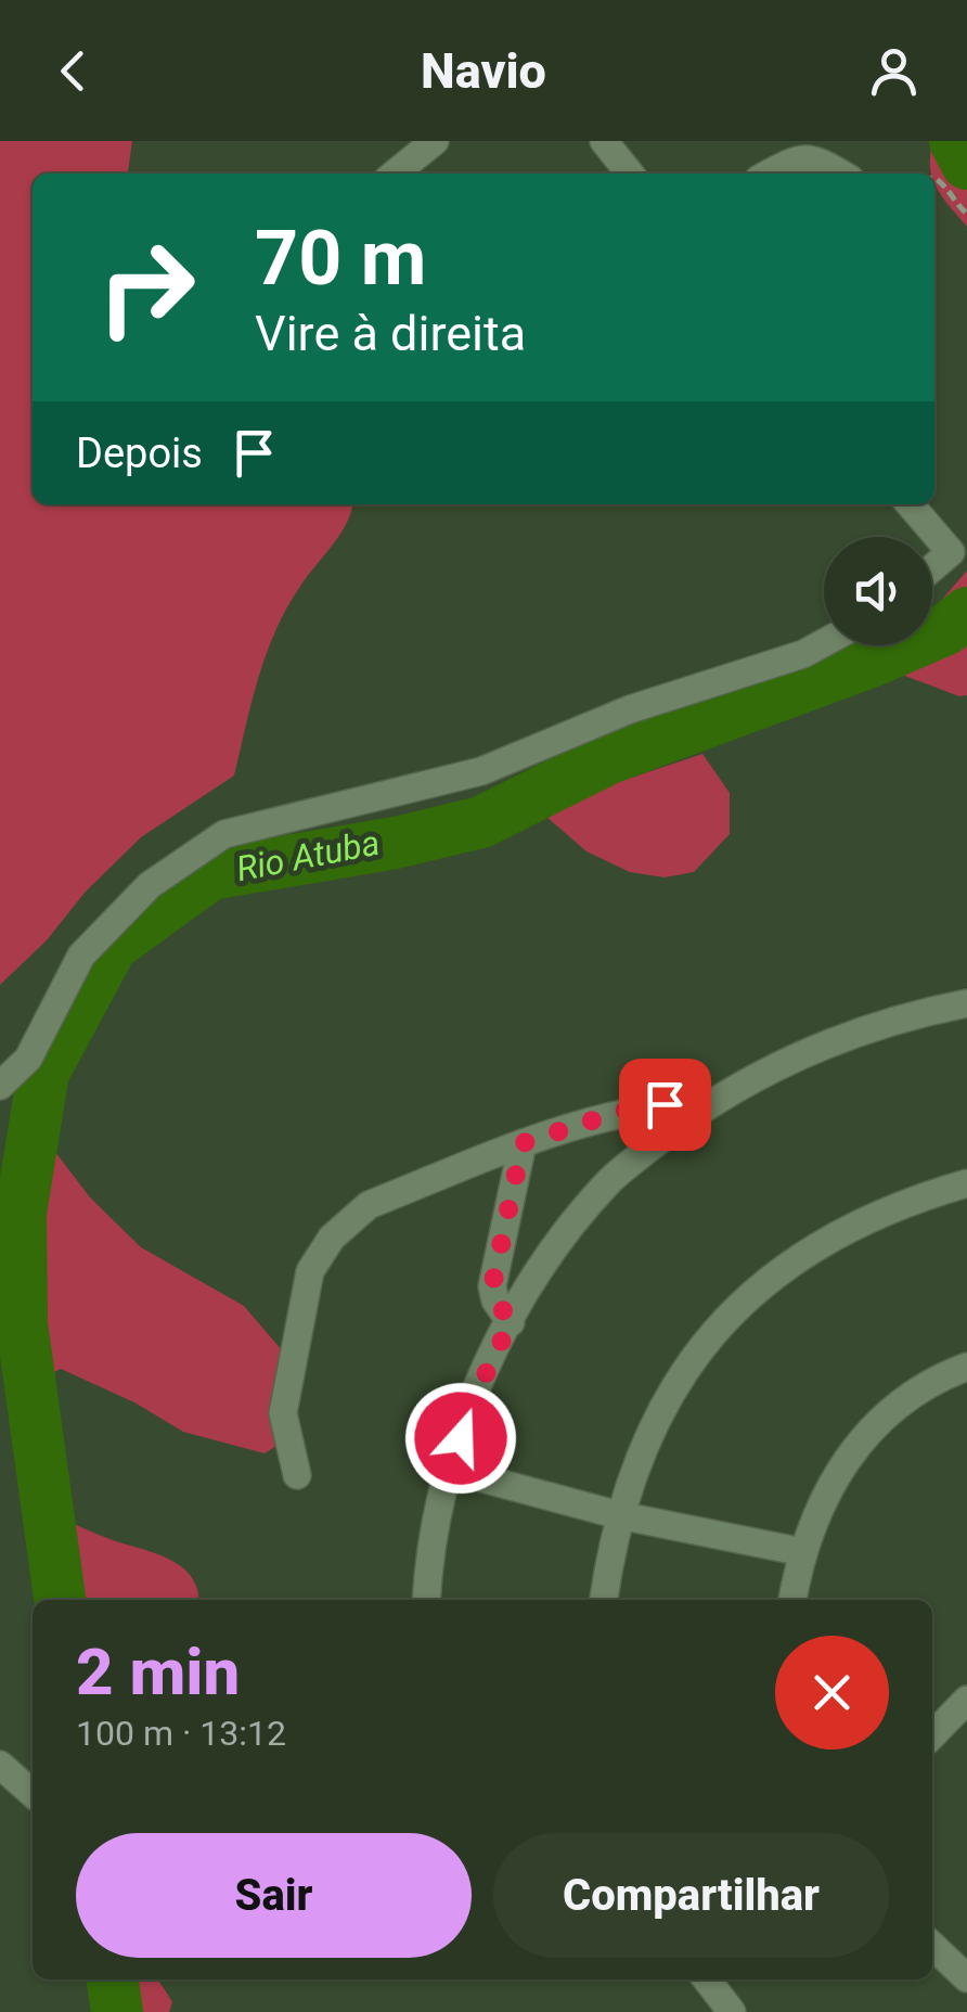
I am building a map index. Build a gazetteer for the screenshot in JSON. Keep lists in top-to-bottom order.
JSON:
{
  "water": ["Rio Atuba"],
  "page": {
    "header": "Navio",
    "turn": ["70 m", "Vire à direita"],
    "then": "Depois",
    "heading": ["2 min", "100 m · 13:12"],
    "buttons": ["Sair", "Compartilhar"]
  }
}
